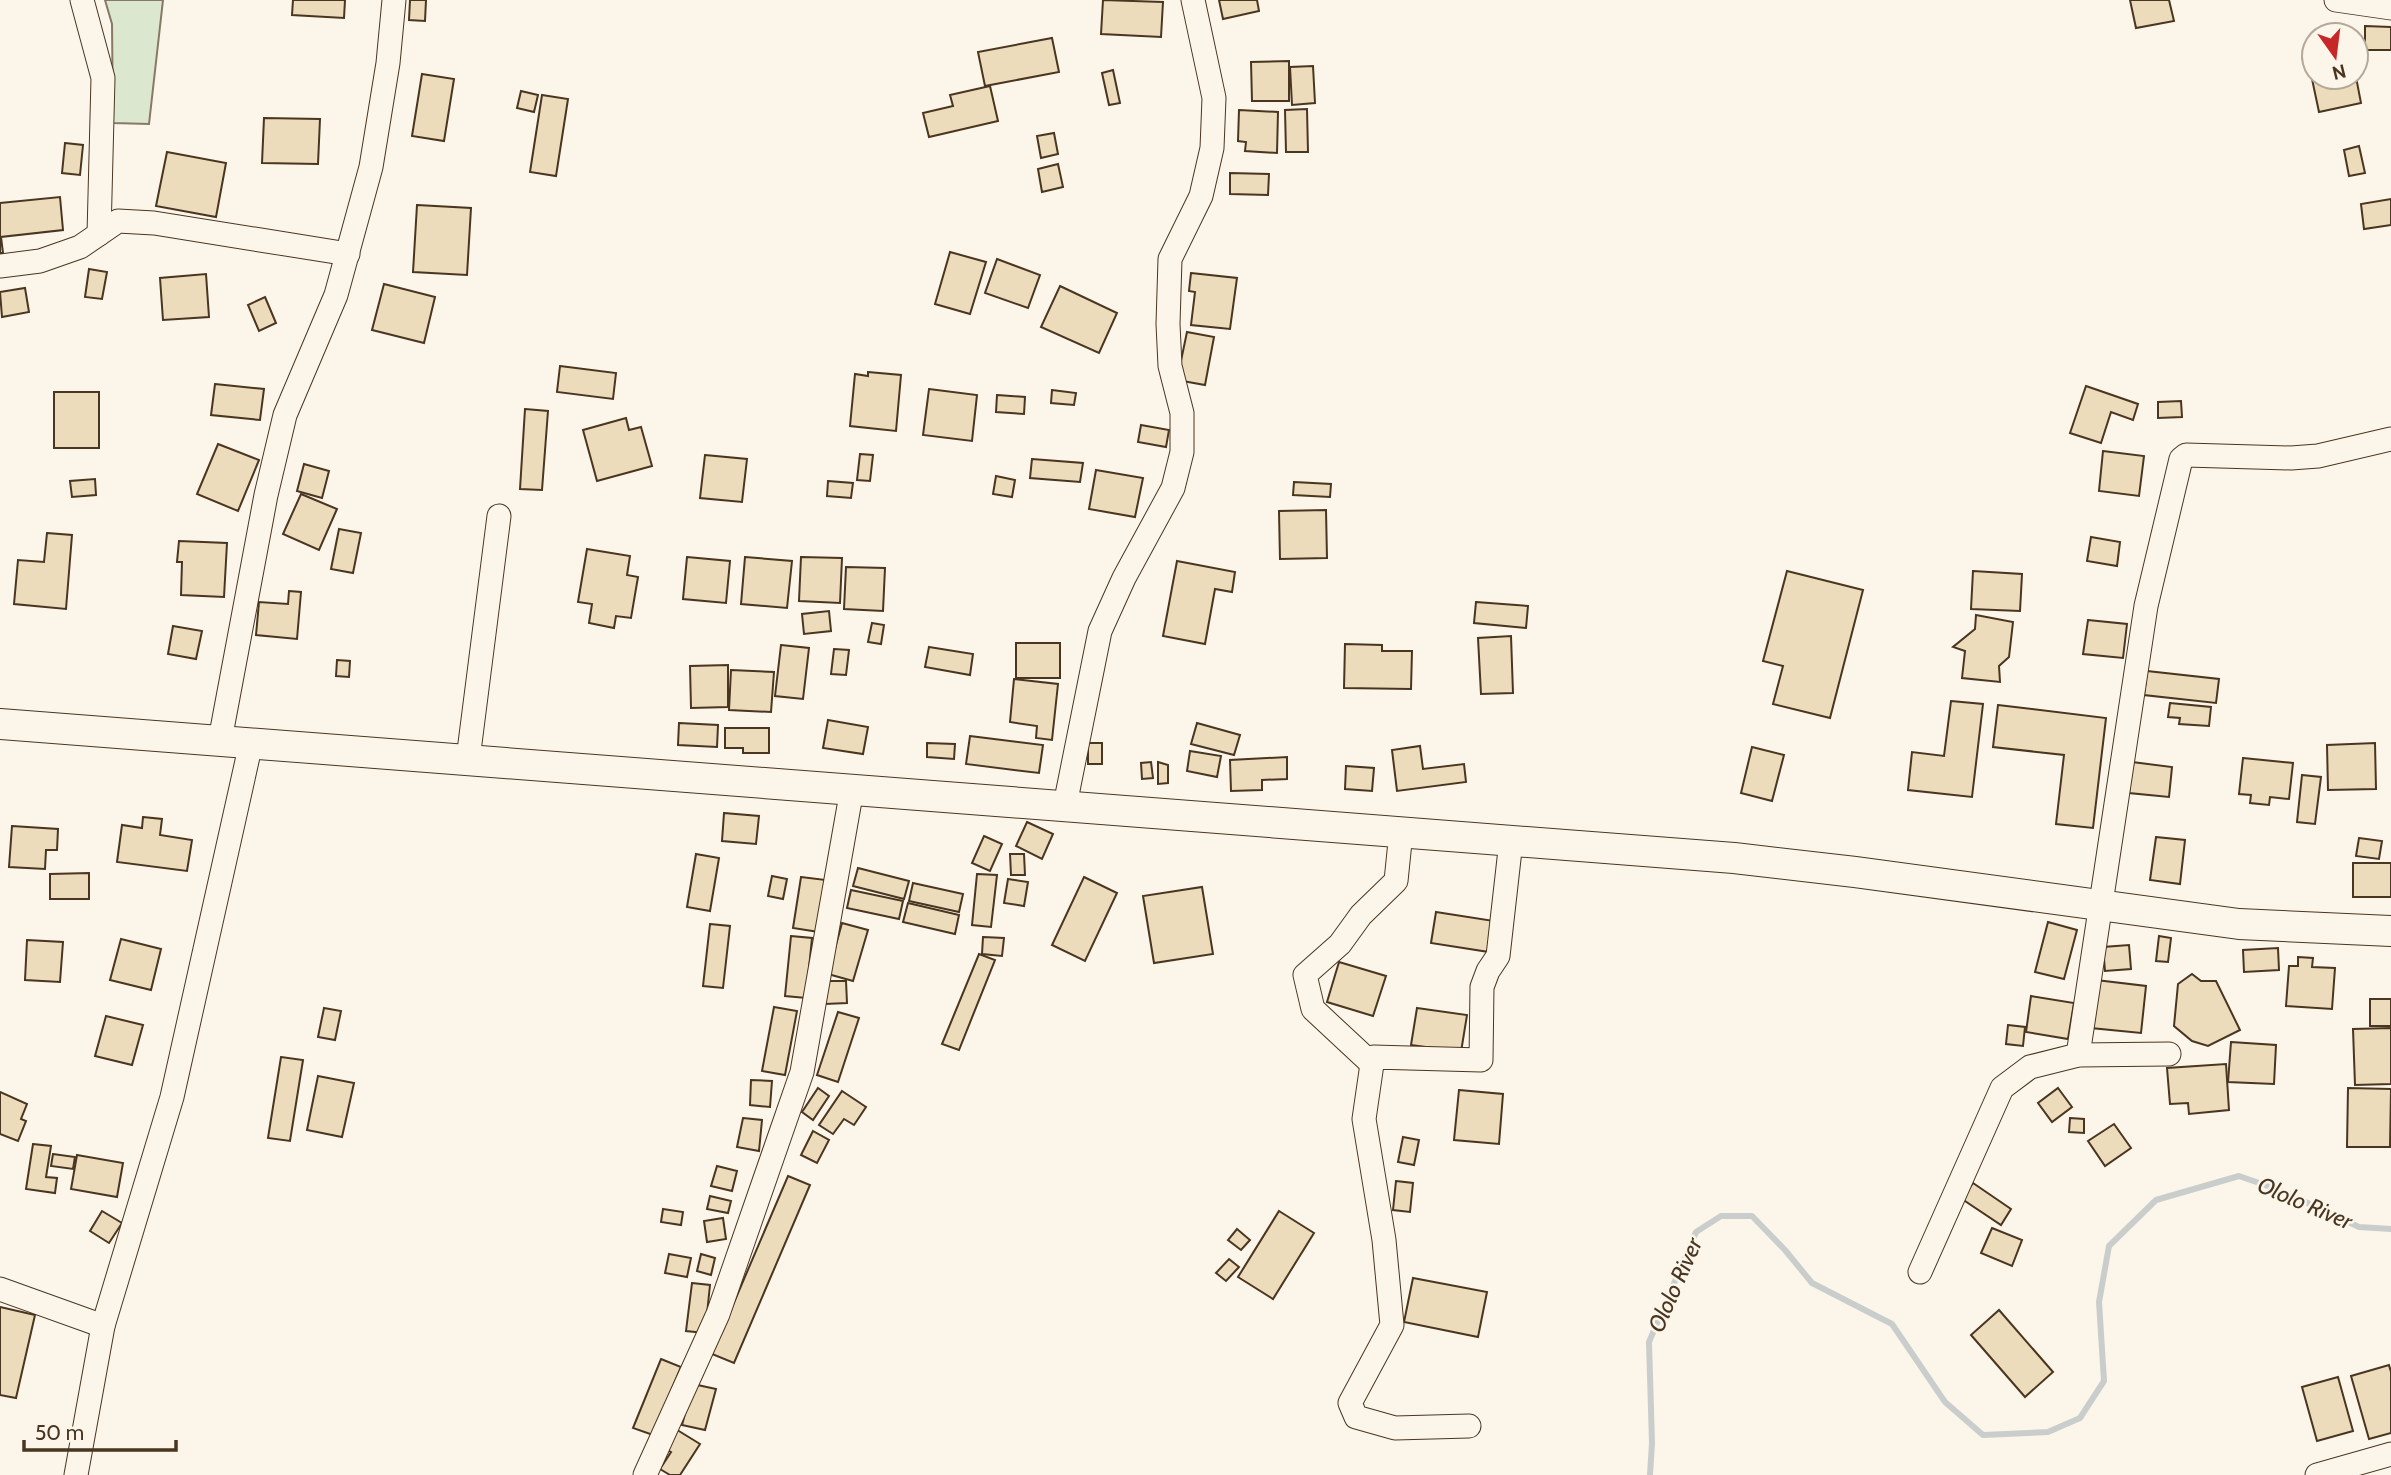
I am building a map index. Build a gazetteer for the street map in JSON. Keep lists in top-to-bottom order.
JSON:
{
  "water": ["Ololo River"],
  "scale_bar": "50 m",
  "north": "bottom"
}
